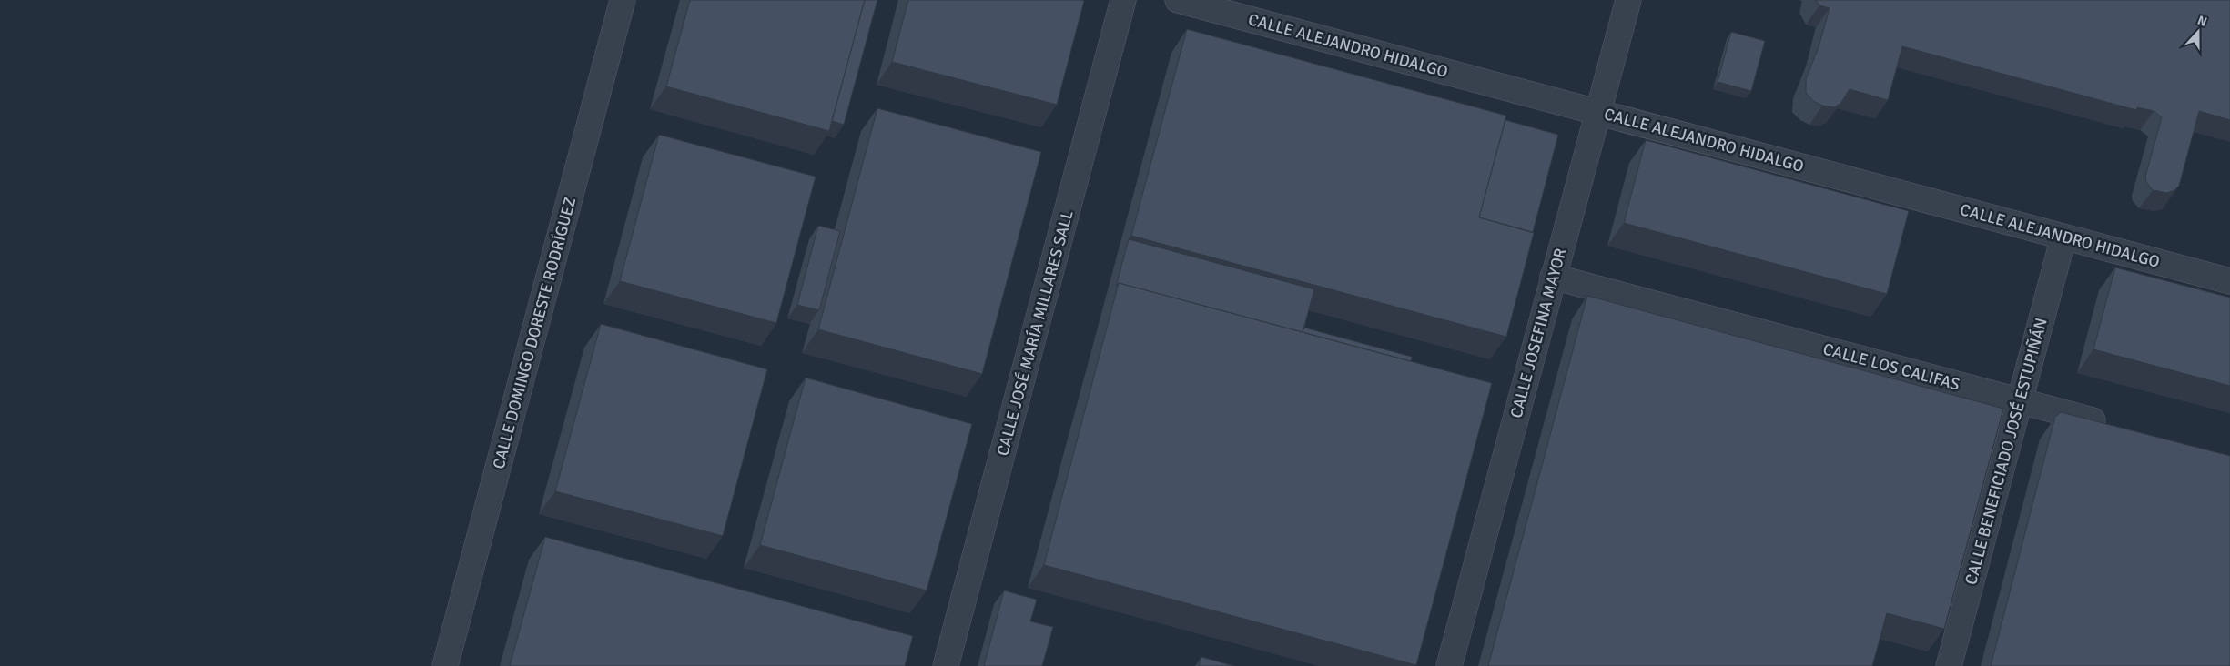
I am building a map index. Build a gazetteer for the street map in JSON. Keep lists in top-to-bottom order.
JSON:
{
  "streets": {
    "street": [
      "CALLE ALEJANDRO HIDALGO",
      "CALLE DOMINGO DORESTE RODRÍGUEZ",
      "CALLE JOSÉ MARÍA MILLARES SALL",
      "CALLE JOSEFINA MAYOR",
      "CALLE LOS CALIFAS",
      "CALLE BENEFICIADO JOSÉ ESTUPIÑÁN"
    ]
  },
  "crossings": [
    ["CALLE ALEJANDRO HIDALGO", "CALLE JOSEFINA MAYOR"],
    ["CALLE ALEJANDRO HIDALGO", "CALLE BENEFICIADO JOSÉ ESTUPIÑÁN"],
    ["CALLE JOSEFINA MAYOR", "CALLE LOS CALIFAS"],
    ["CALLE LOS CALIFAS", "CALLE BENEFICIADO JOSÉ ESTUPIÑÁN"]
  ],
  "north": "top"
}
